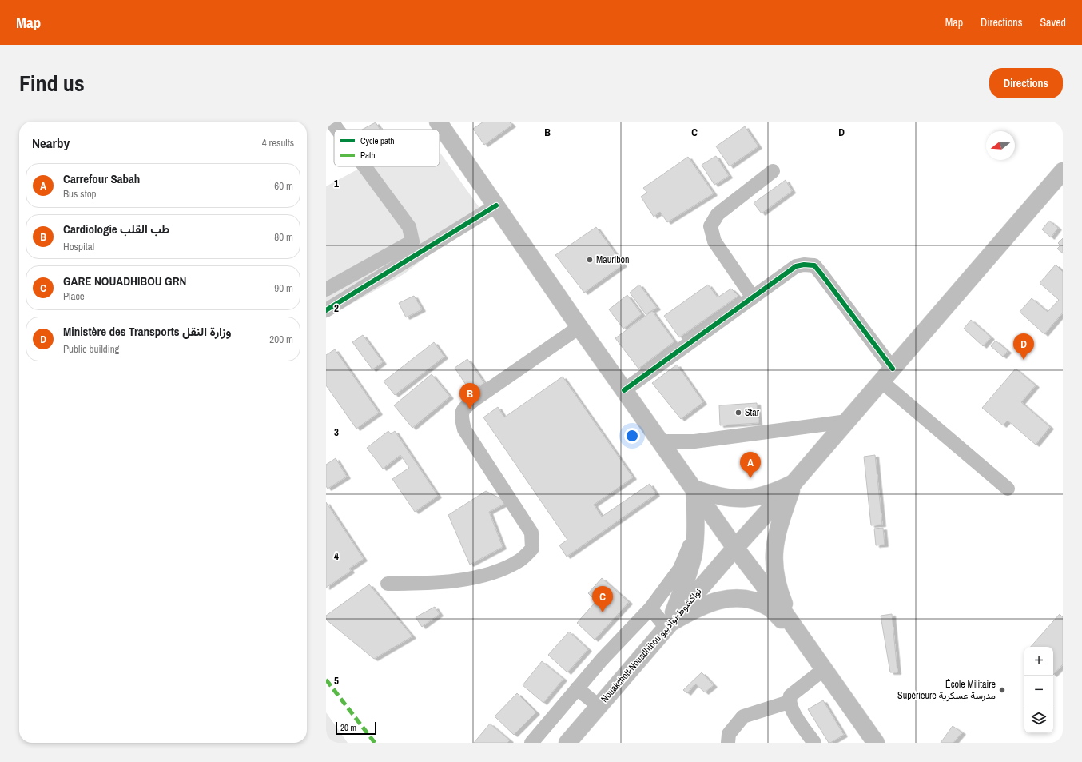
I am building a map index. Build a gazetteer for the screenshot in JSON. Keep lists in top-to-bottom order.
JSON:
{
  "streets": {
    "main road": ["Nouakchott-Nouadhibou نواكشوط-نواذيبو"]
  },
  "places": ["Mauribon", "Star", "École Militaire Supérieure مدرسة عسكرية"],
  "legend": ["Cycle path", "Path"],
  "scale_bar": "20 m",
  "north": "left",
  "page": {
    "header": "Map",
    "nav": ["Map", "Directions", "Saved"],
    "title": "Find us",
    "buttons": "Directions",
    "heading": ["Nearby", "4 results"],
    "list": [
      {
        "mark": "A",
        "name": "Carrefour Sabah",
        "note": "Bus stop",
        "value": "60 m"
      },
      {
        "mark": "B",
        "name": "Cardiologie طب القلب",
        "note": "Hospital",
        "value": "80 m"
      },
      {
        "mark": "C",
        "name": "GARE NOUADHIBOU GRN",
        "note": "Place",
        "value": "90 m"
      },
      {
        "mark": "D",
        "name": "Ministère des Transports وزارة النقل",
        "note": "Public building",
        "value": "200 m"
      }
    ],
    "pins": [
      "D",
      "B",
      "A",
      "C"
    ],
    "map_buttons": ["+", "−"],
    "scale": "20 m"
  },
  "grid": {
    "columns": ["B", "C", "D"],
    "rows": [
      "1",
      "2",
      "3",
      "4",
      "5"
    ]
  }
}
